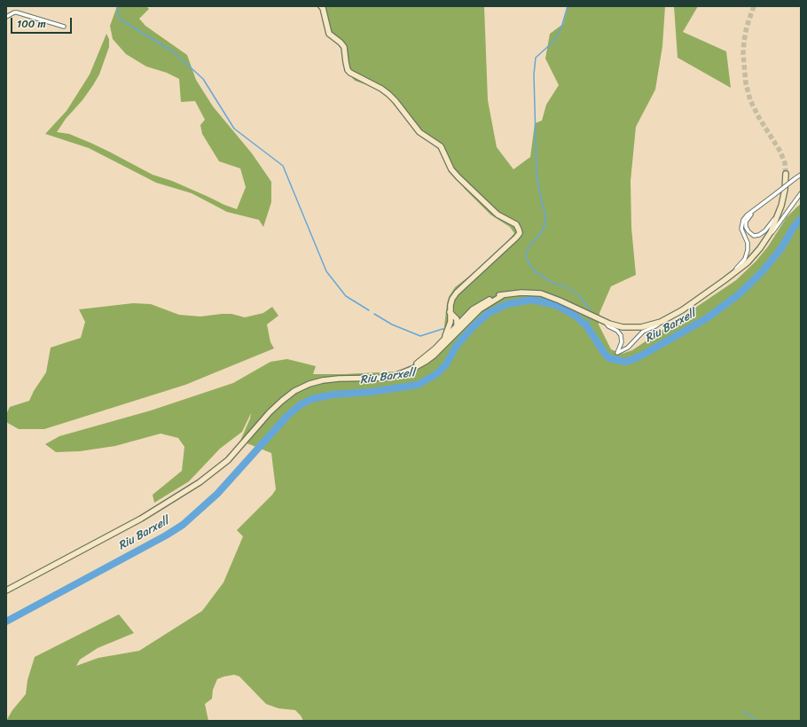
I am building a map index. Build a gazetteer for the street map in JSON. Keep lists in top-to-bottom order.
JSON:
{
  "water": ["Riu Barxell"],
  "scale_bar": "100 m"
}
